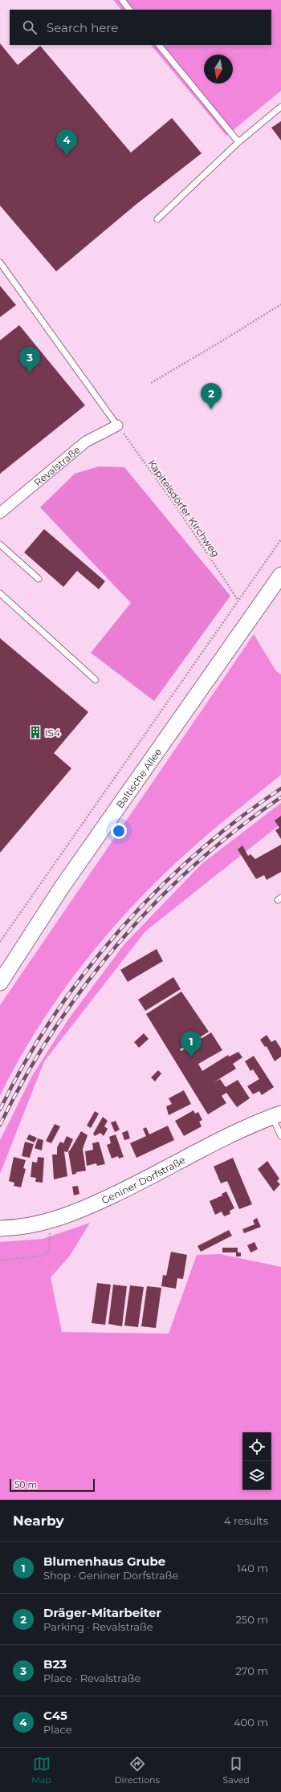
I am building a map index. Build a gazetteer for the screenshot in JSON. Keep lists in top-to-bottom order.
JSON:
{
  "streets": {
    "main road": ["Baltische Allee", "Geniner Dorfstraße"],
    "street": ["Revalstraße"],
    "path": ["Kapitelsdörfer Kirchweg"]
  },
  "crossings": [
    ["Revalstraße", "Kapitelsdörfer Kirchweg"]
  ],
  "places": {
    "building": ["IS4"]
  },
  "scale_bar": "50 m",
  "north": "bottom",
  "page": {
    "search": "Search here",
    "pins": [
      "4",
      "3",
      "2",
      "1"
    ],
    "scale": "50 m",
    "heading": ["Nearby", "4 results"],
    "list": [
      {
        "mark": "1",
        "name": "Blumenhaus Grube",
        "note": "Shop · Geniner Dorfstraße",
        "value": "140 m"
      },
      {
        "mark": "2",
        "name": "Dräger-Mitarbeiter",
        "note": "Parking · Revalstraße",
        "value": "250 m"
      },
      {
        "mark": "3",
        "name": "B23",
        "note": "Place · Revalstraße",
        "value": "270 m"
      },
      {
        "mark": "4",
        "name": "C45",
        "note": "Place",
        "value": "400 m"
      }
    ],
    "nav": ["Map", "Directions", "Saved"]
  }
}
